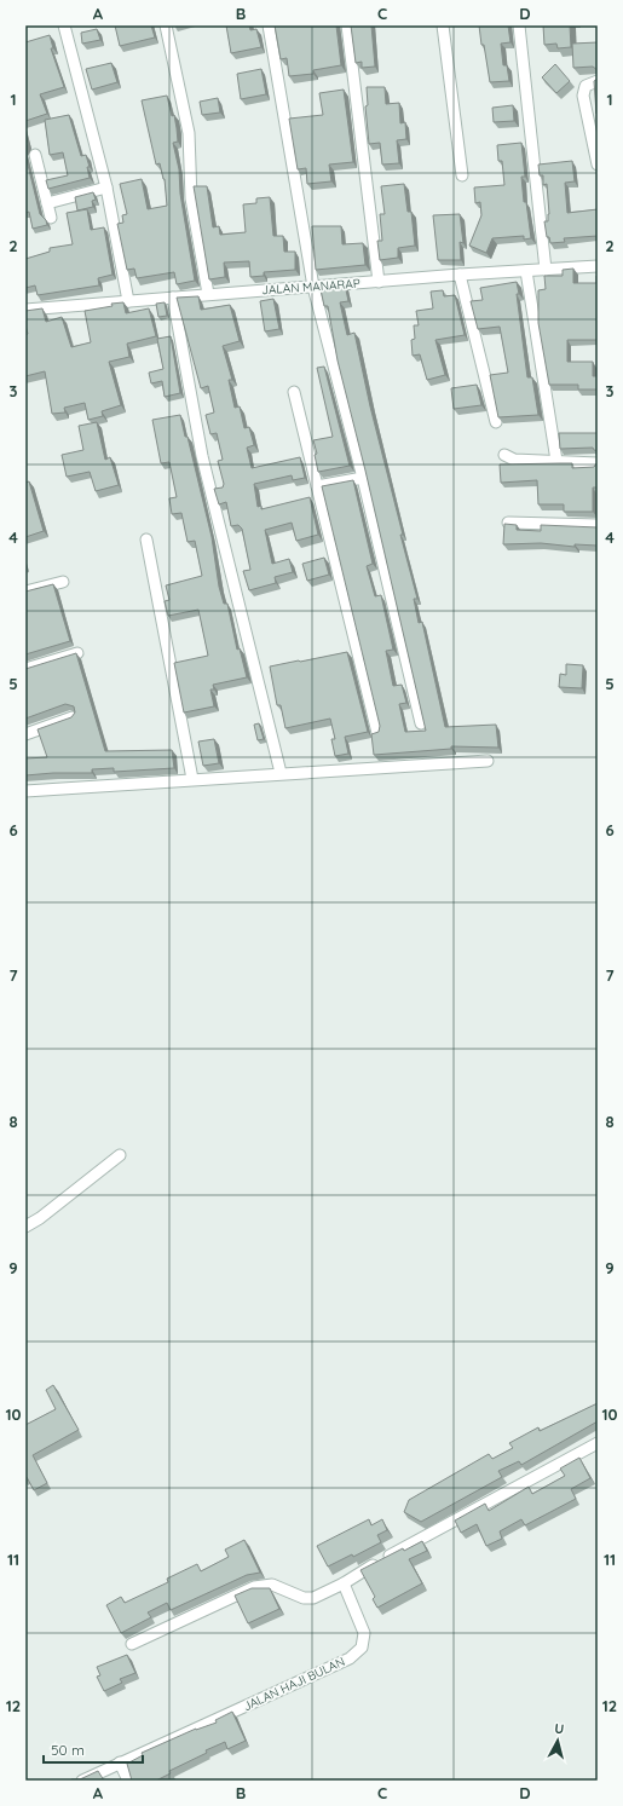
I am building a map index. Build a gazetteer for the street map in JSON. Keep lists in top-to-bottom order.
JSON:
{
  "streets": {
    "street": ["JALAN MANARAP", "JALAN HAJI BULAN"]
  },
  "scale_bar": "50 m",
  "north": "top",
  "grid": {
    "columns": [
      "A",
      "B",
      "C",
      "D"
    ],
    "rows": [
      "1",
      "2",
      "3",
      "4",
      "5",
      "6",
      "7",
      "8",
      "9",
      "10",
      "11",
      "12"
    ]
  }
}
